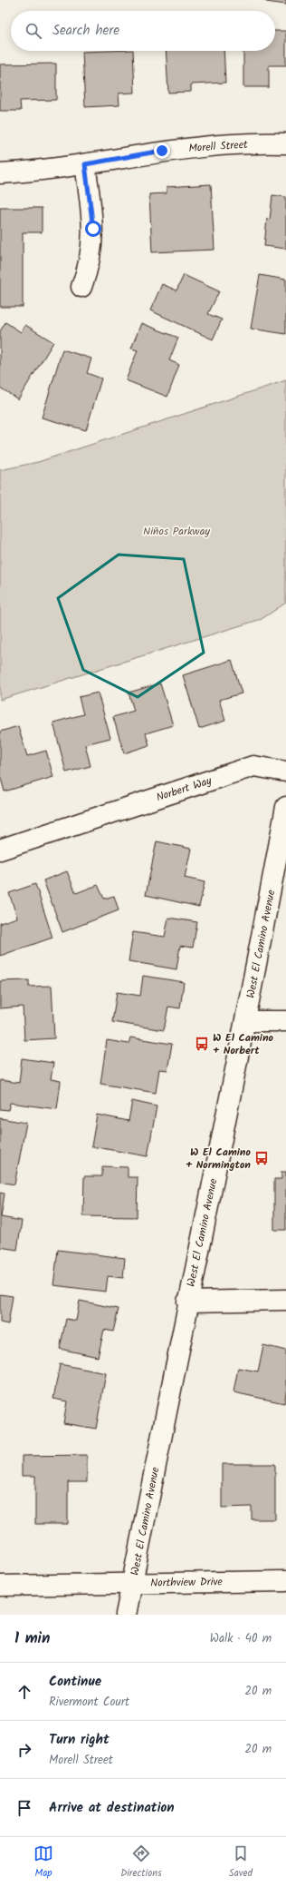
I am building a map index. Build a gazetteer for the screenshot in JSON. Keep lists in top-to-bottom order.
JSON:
{
  "streets": {
    "street": [
      "Morell Street",
      "Norbert Way",
      "West El Camino Avenue",
      "Northview Drive"
    ]
  },
  "crossings": [
    ["West El Camino Avenue", "Northview Drive"]
  ],
  "parks": ["Niños Parkway"],
  "places": {
    "bus stop": ["W El Camino + Norbert", "W El Camino + Normington"]
  },
  "page": {
    "search": "Search here",
    "heading": ["1 min", "Walk · 40 m"],
    "list": [
      ["Continue", "Rivermont Court", "20 m"],
      ["Turn right", "Morell Street", "20 m"],
      "Arrive at destination"
    ],
    "nav": ["Map", "Directions", "Saved"]
  }
}
